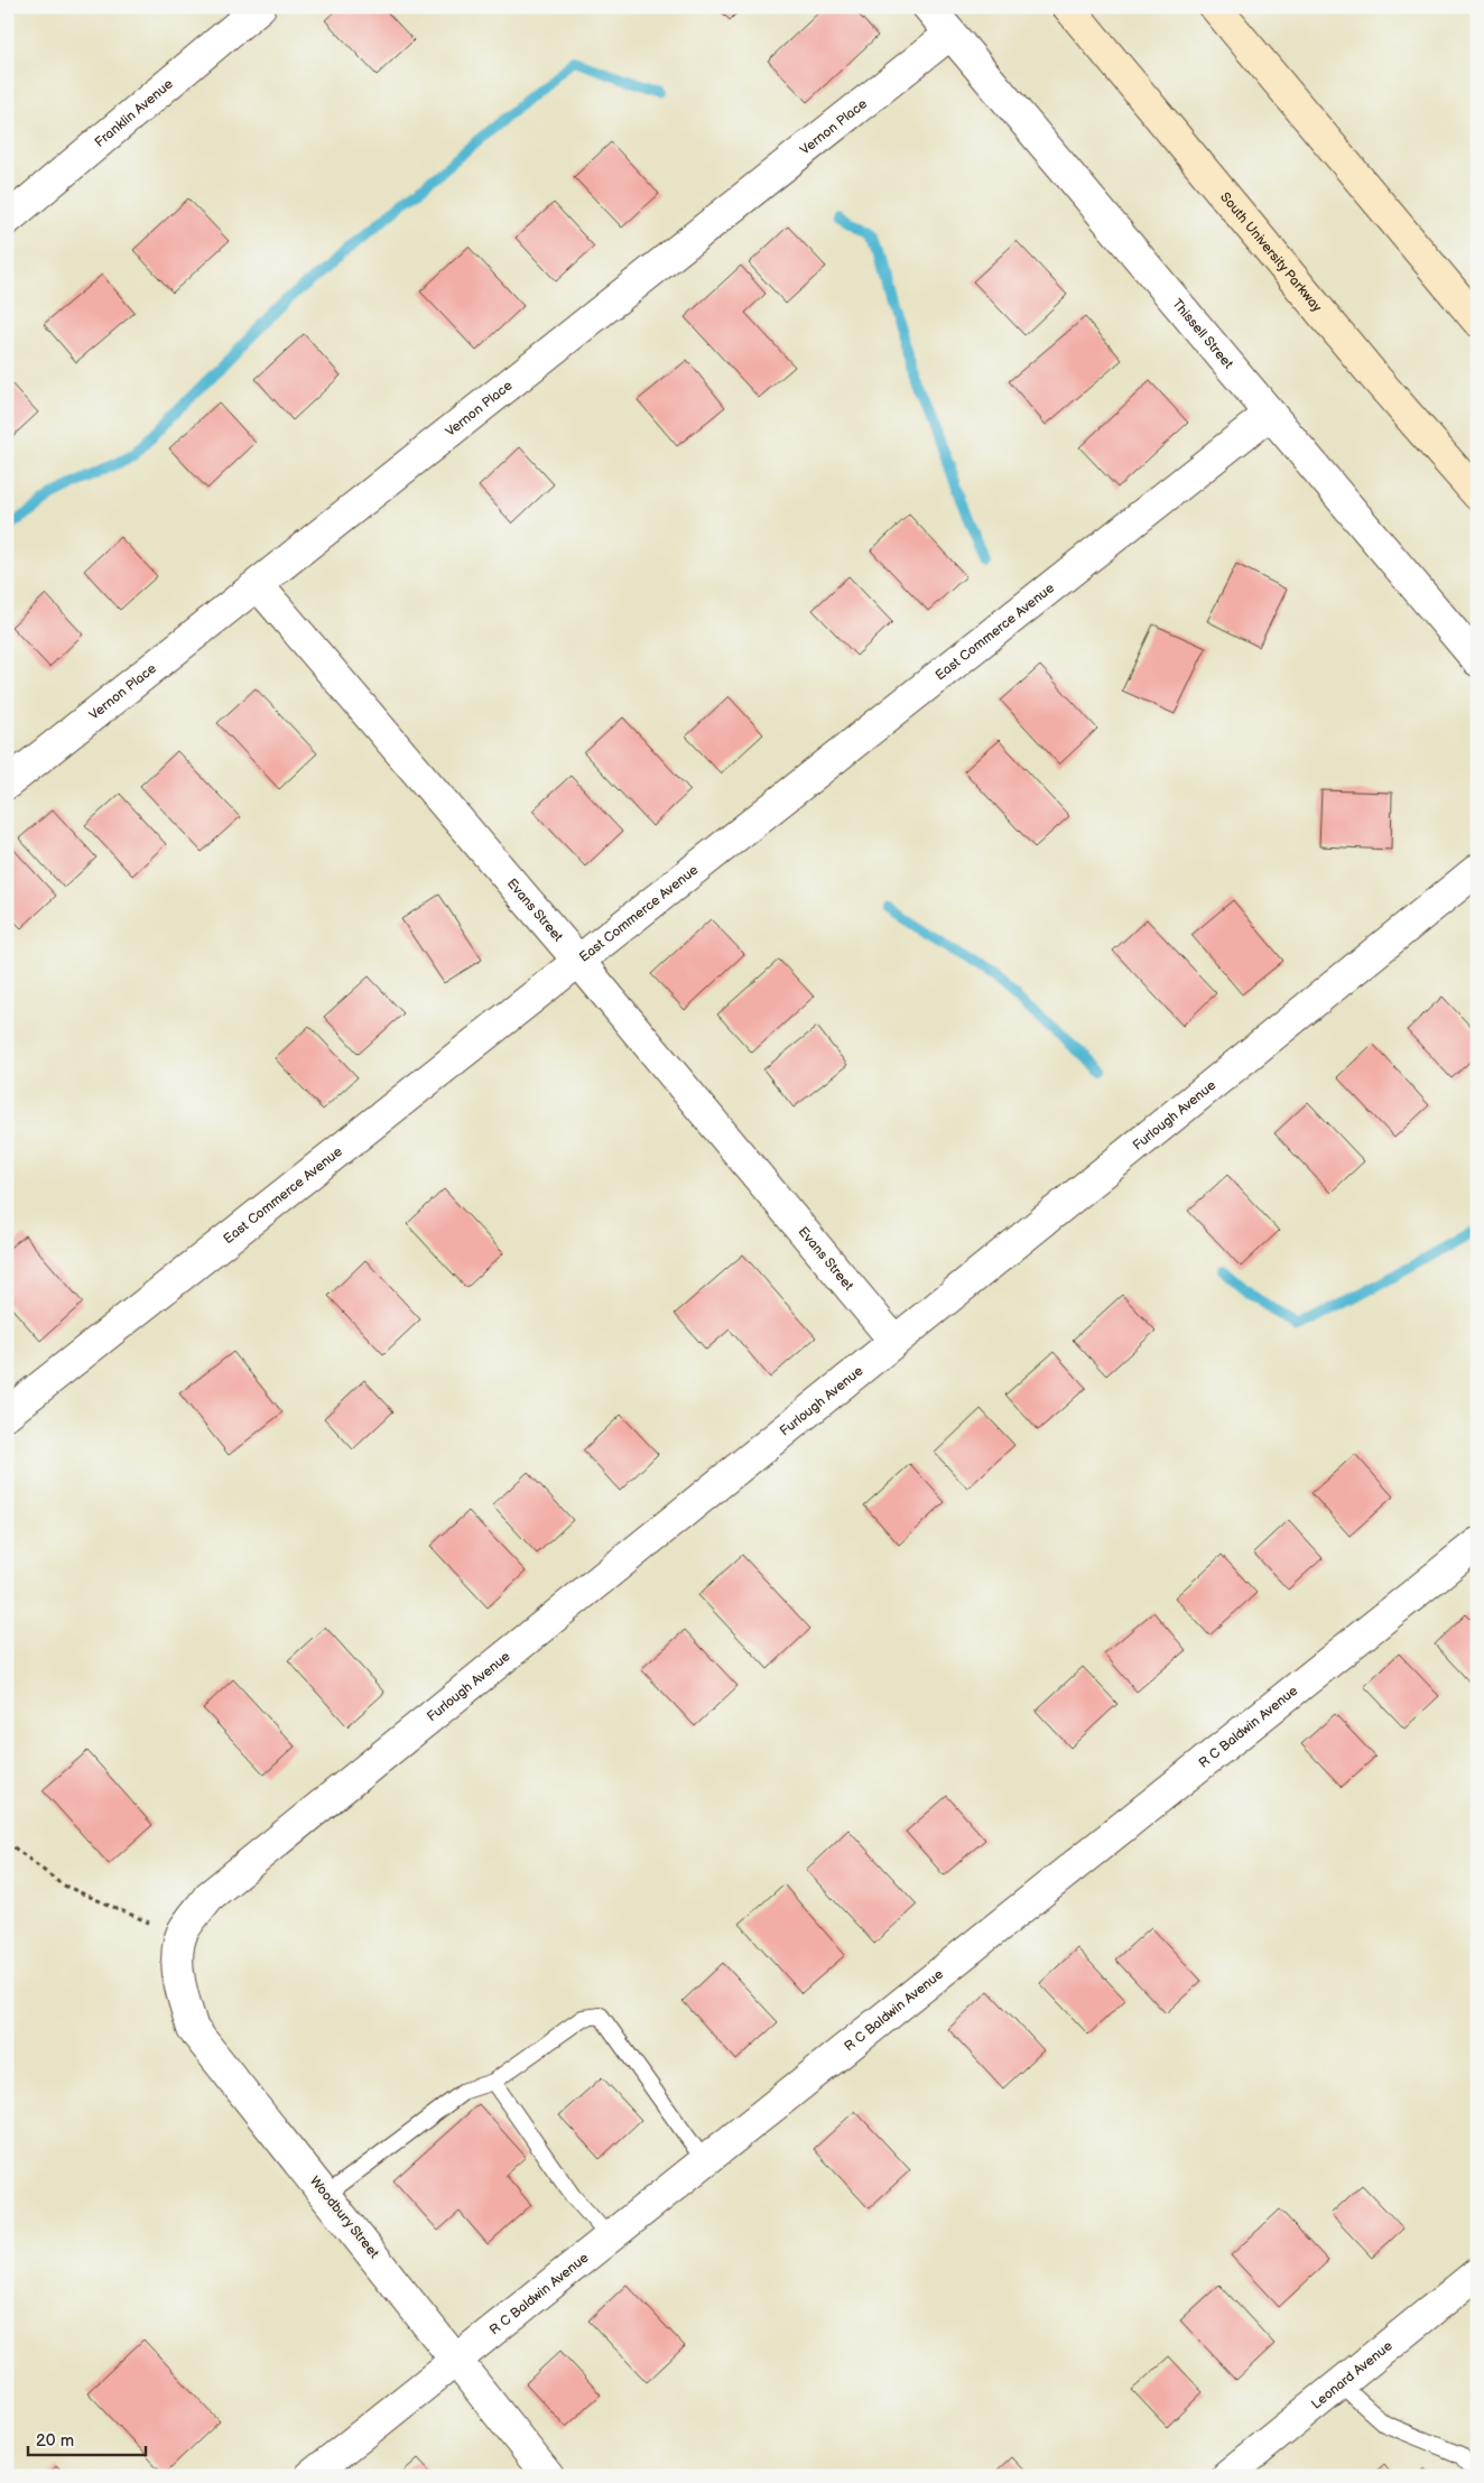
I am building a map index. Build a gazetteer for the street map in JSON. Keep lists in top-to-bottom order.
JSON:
{
  "streets": {
    "main road": ["South University Parkway"],
    "street": [
      "Franklin Avenue",
      "Vernon Place",
      "Thissell Street",
      "East Commerce Avenue",
      "Evans Street",
      "Furlough Avenue",
      "R C Baldwin Avenue",
      "Woodbury Street",
      "Leonard Avenue"
    ]
  },
  "crossings": [
    ["Vernon Place", "Thissell Street"],
    ["Vernon Place", "Evans Street"],
    ["Thissell Street", "East Commerce Avenue"],
    ["East Commerce Avenue", "Evans Street"],
    ["Evans Street", "Furlough Avenue"],
    ["Furlough Avenue", "Woodbury Street"],
    ["R C Baldwin Avenue", "Woodbury Street"]
  ],
  "scale_bar": "20 m"
}
